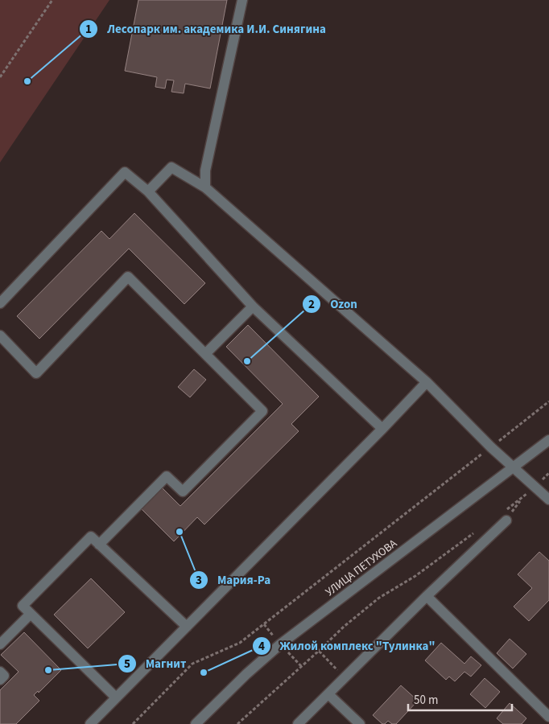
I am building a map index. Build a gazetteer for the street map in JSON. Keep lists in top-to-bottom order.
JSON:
{
  "streets": {
    "street": ["УЛИЦА ПЕТУХОВА"]
  },
  "places": [
    "Лесопарк им. академика И.И. Синягина",
    "Ozon",
    "Мария-Ра",
    "Магнит",
    "Жилой комплекс \"Тулинка\""
  ],
  "scale_bar": "50 m"
}
